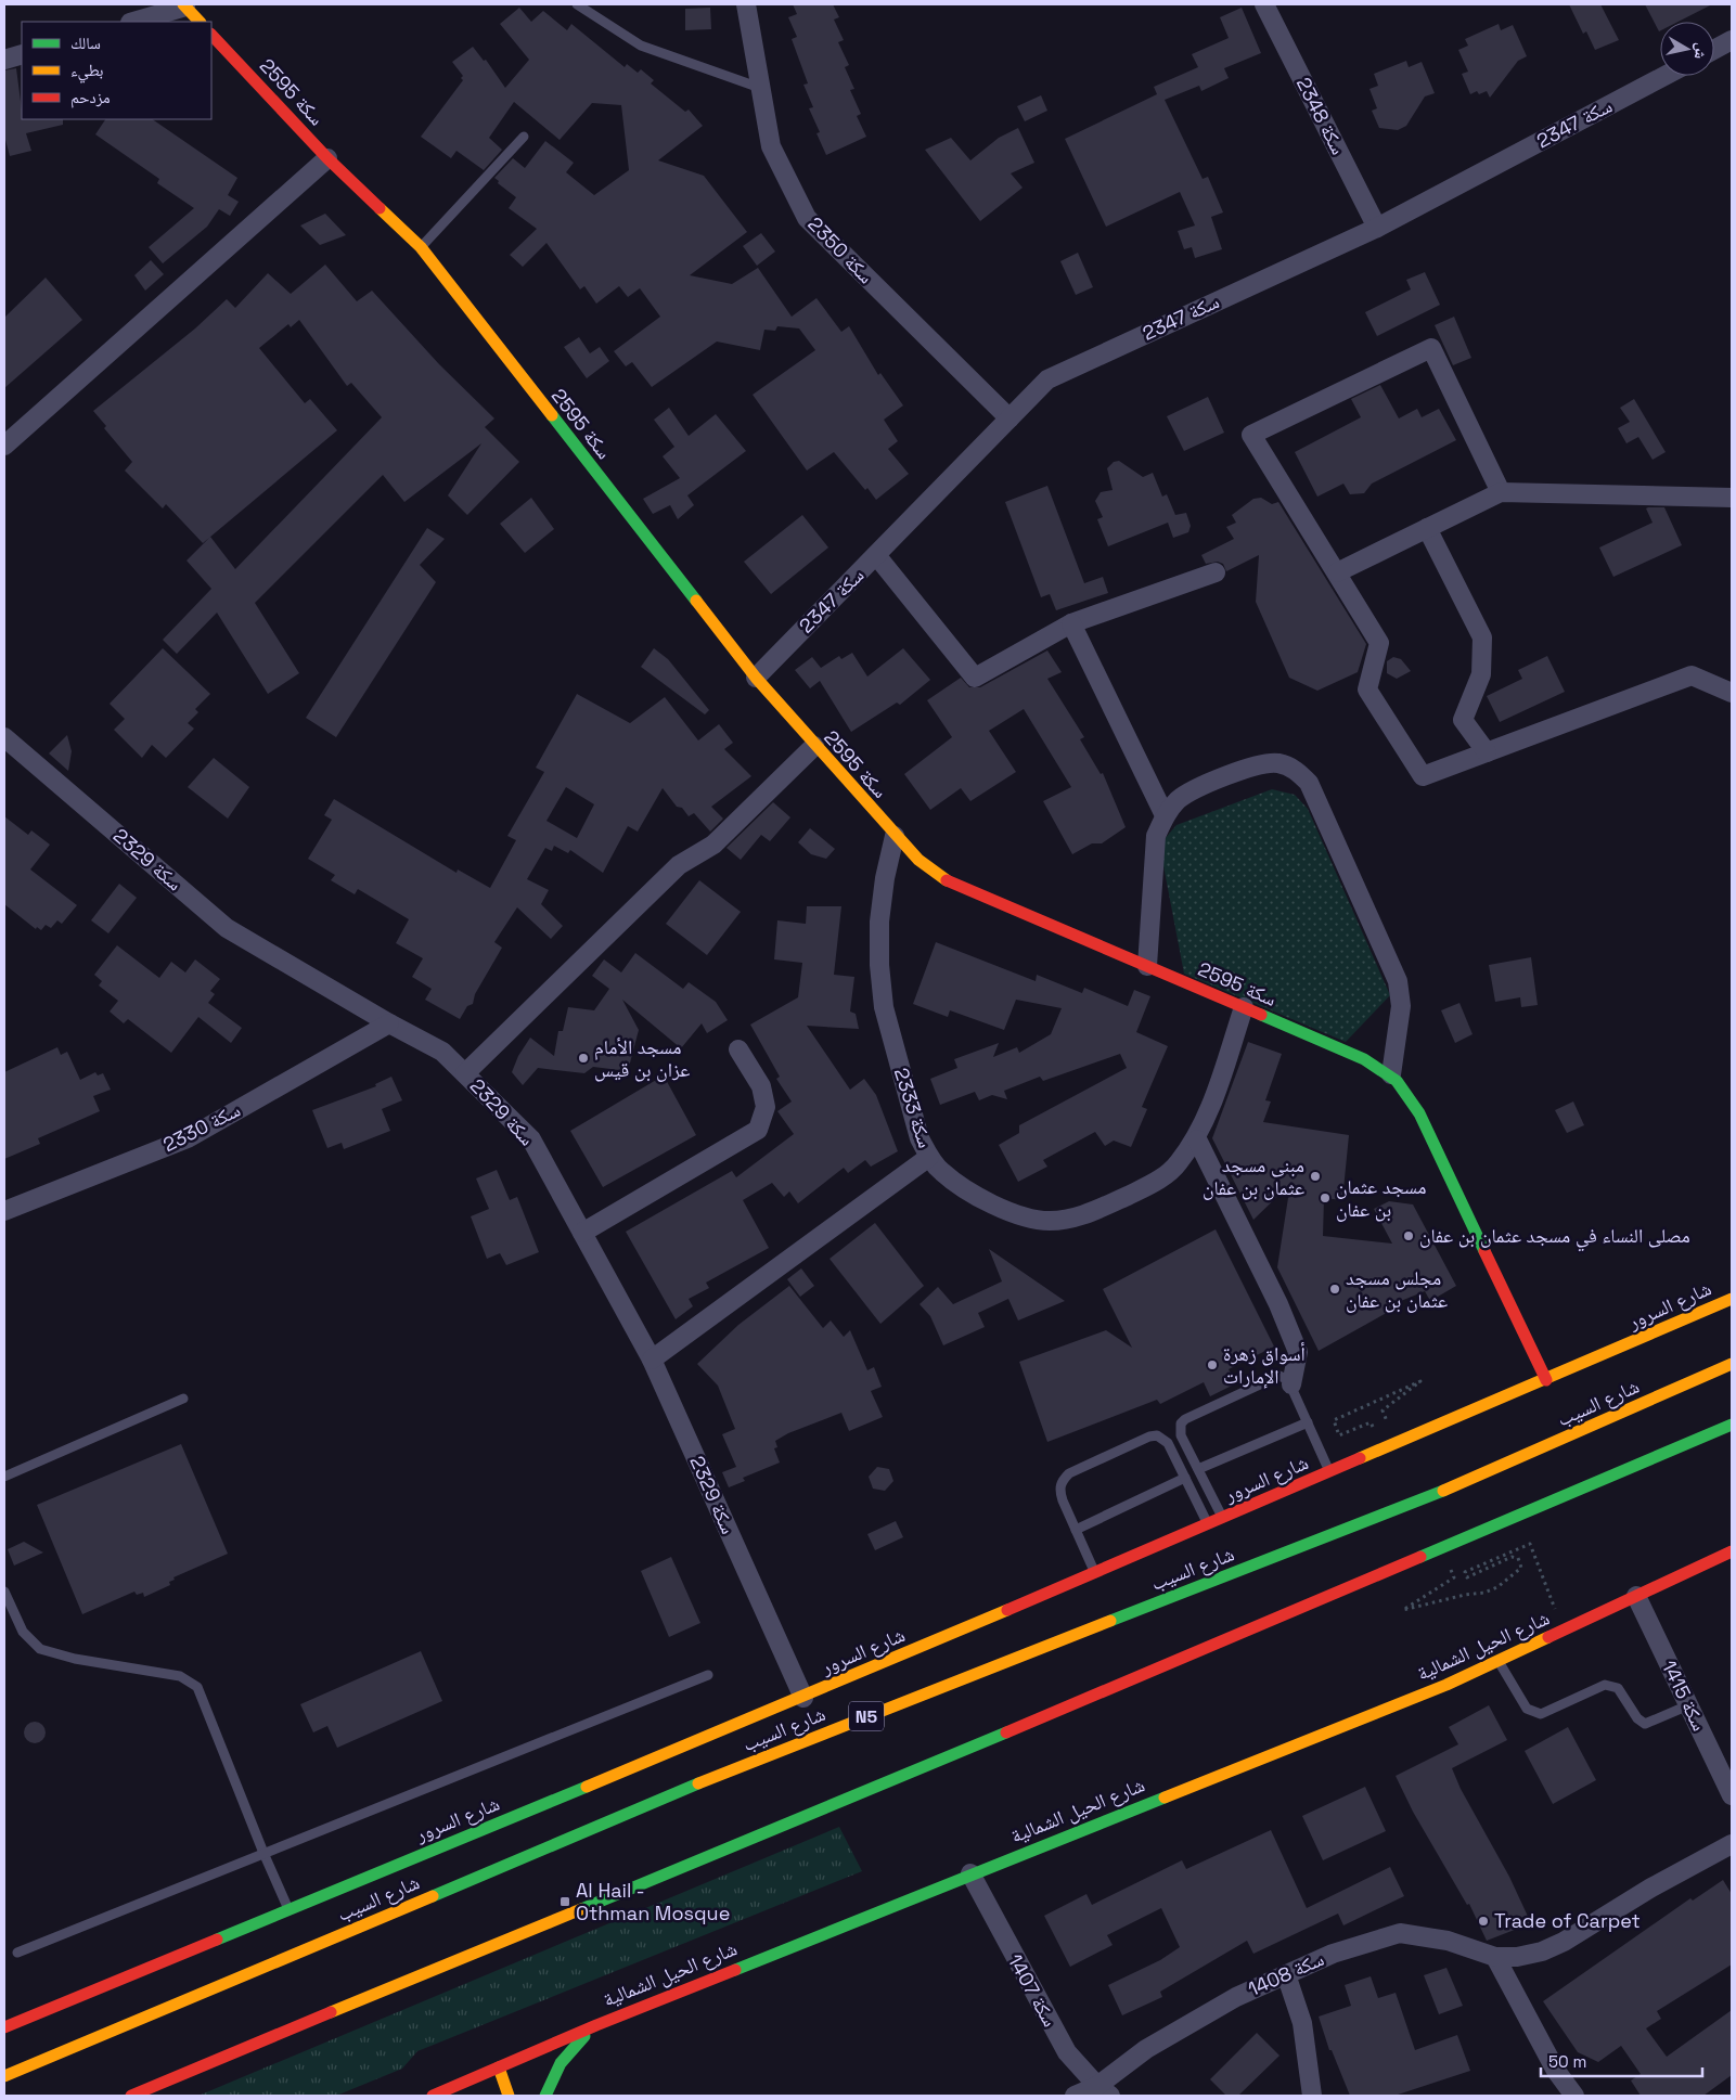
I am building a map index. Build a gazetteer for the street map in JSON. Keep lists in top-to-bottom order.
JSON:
{
  "streets": {
    "main road": [
      "سكة 2595",
      "شارع السرور",
      "شارع السيب",
      "شارع الحيل الشمالية",
      "N5"
    ],
    "street": [
      "سكة 2348",
      "سكة 2347",
      "سكة 2350",
      "سكة 2329",
      "سكة 2333",
      "سكة 2330",
      "سكة 1415",
      "سكة 1408",
      "سكة 1407"
    ]
  },
  "crossings": [
    ["سكة 2595", "سكة 2347"],
    ["سكة 2595", "سكة 2333"],
    ["سكة 2595", "شارع السرور"],
    ["سكة 2348", "سكة 2347"],
    ["سكة 2347", "سكة 2350"],
    ["سكة 2329", "سكة 2330"],
    ["سكة 2329", "شارع السرور"],
    ["شارع الحيل الشمالية", "سكة 1415"],
    ["شارع الحيل الشمالية", "سكة 1407"],
    ["سكة 1408", "سكة 1407"]
  ],
  "places": {
    "other": [
      "مسجد الأمام عزان بن قيس",
      "مبنى مسجد عثمان بن عفان",
      "مسجد عثمان بن عفان",
      "مصلى النساء في مسجد عثمان بن عفان",
      "مجلس مسجد عثمان بن عفان",
      "أسواق زهرة الإمارات",
      "Trade of Carpet"
    ],
    "transit": ["Al Hail - Othman Mosque"]
  },
  "legend": ["سالك", "بطيء", "مزدحم"],
  "scale_bar": "50 m",
  "north": "right"
}
